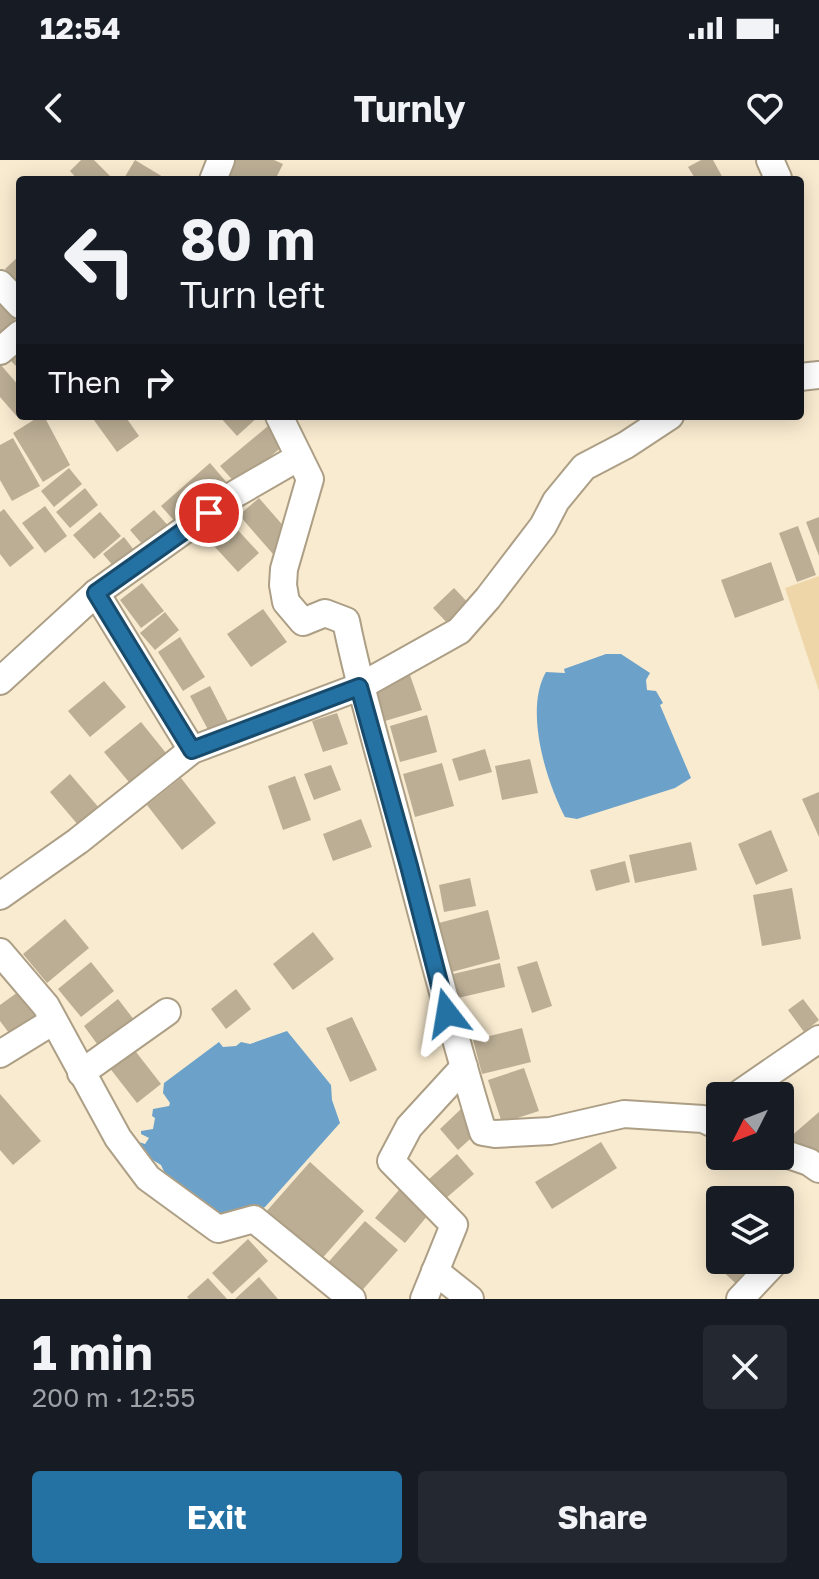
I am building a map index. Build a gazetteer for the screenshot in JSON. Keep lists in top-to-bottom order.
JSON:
{
  "north": "bottom left",
  "page": {
    "status": "12:54",
    "header": "Turnly",
    "turn": ["80 m", "Turn left"],
    "then": "Then",
    "heading": ["1 min", "200 m · 12:55"],
    "buttons": ["Exit", "Share"]
  }
}
